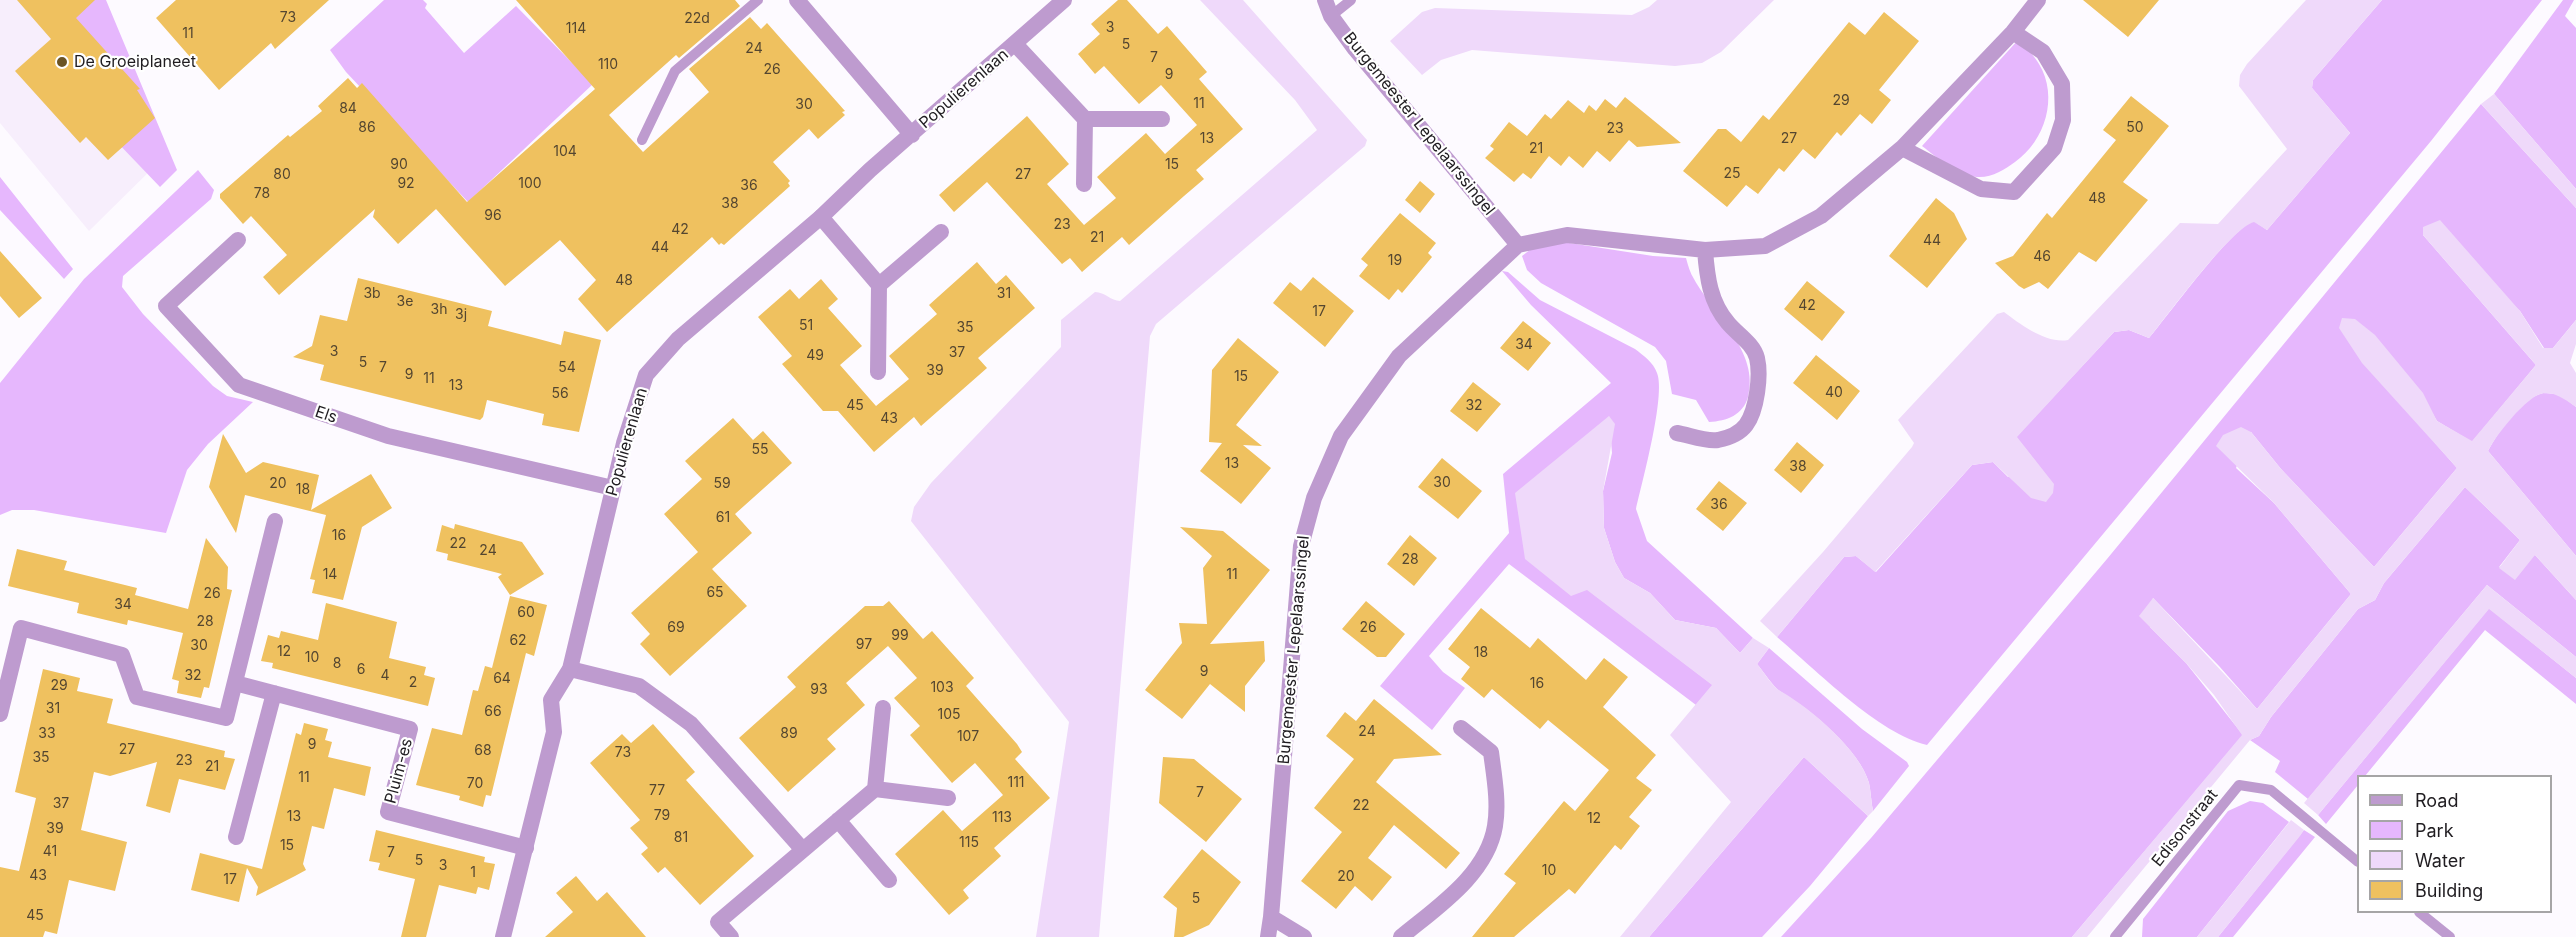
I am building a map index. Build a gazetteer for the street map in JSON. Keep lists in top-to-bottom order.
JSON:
{
  "streets": {
    "street": [
      "Populierenlaan",
      "Burgemeester Lepelaarssingel",
      "Els",
      "Pluim-es"
    ],
    "lane": ["Edisonstraat"]
  },
  "crossings": [
    ["Populierenlaan", "Els"],
    ["Populierenlaan", "Pluim-es"]
  ],
  "places": ["De Groeiplaneet"],
  "house_numbers": [
    "73",
    "22d",
    "3",
    "114",
    "11",
    "5",
    "24",
    "7",
    "110",
    "26",
    "9",
    "29",
    "11",
    "30",
    "84",
    "86",
    "50",
    "23",
    "13",
    "27",
    "21",
    "104",
    "90",
    "15",
    "25",
    "80",
    "27",
    "92",
    "100",
    "36",
    "78",
    "48",
    "38",
    "96",
    "23",
    "42",
    "21",
    "44",
    "44",
    "46",
    "19",
    "48",
    "3b",
    "31",
    "3e",
    "42",
    "3h",
    "17",
    "3j",
    "51",
    "35",
    "34",
    "3",
    "37",
    "49",
    "5",
    "7",
    "54",
    "39",
    "9",
    "15",
    "11",
    "13",
    "40",
    "56",
    "45",
    "32",
    "43",
    "55",
    "13",
    "38",
    "30",
    "20",
    "59",
    "18",
    "36",
    "61",
    "16",
    "22",
    "24",
    "28",
    "14",
    "11",
    "65",
    "26",
    "34",
    "60",
    "28",
    "69",
    "26",
    "99",
    "62",
    "97",
    "30",
    "12",
    "18",
    "10",
    "8",
    "6",
    "9",
    "32",
    "4",
    "64",
    "2",
    "16",
    "29",
    "103",
    "93",
    "31",
    "66",
    "105",
    "24",
    "33",
    "89",
    "107",
    "9",
    "27",
    "68",
    "73",
    "35",
    "23",
    "21",
    "11",
    "111",
    "70",
    "77",
    "7",
    "37",
    "22",
    "79",
    "13",
    "113",
    "12",
    "39",
    "81",
    "115",
    "15",
    "41",
    "7",
    "5",
    "3",
    "10",
    "1",
    "43",
    "20",
    "17",
    "5",
    "45"
  ],
  "legend": [
    "Road",
    "Park",
    "Water",
    "Building"
  ]
}
